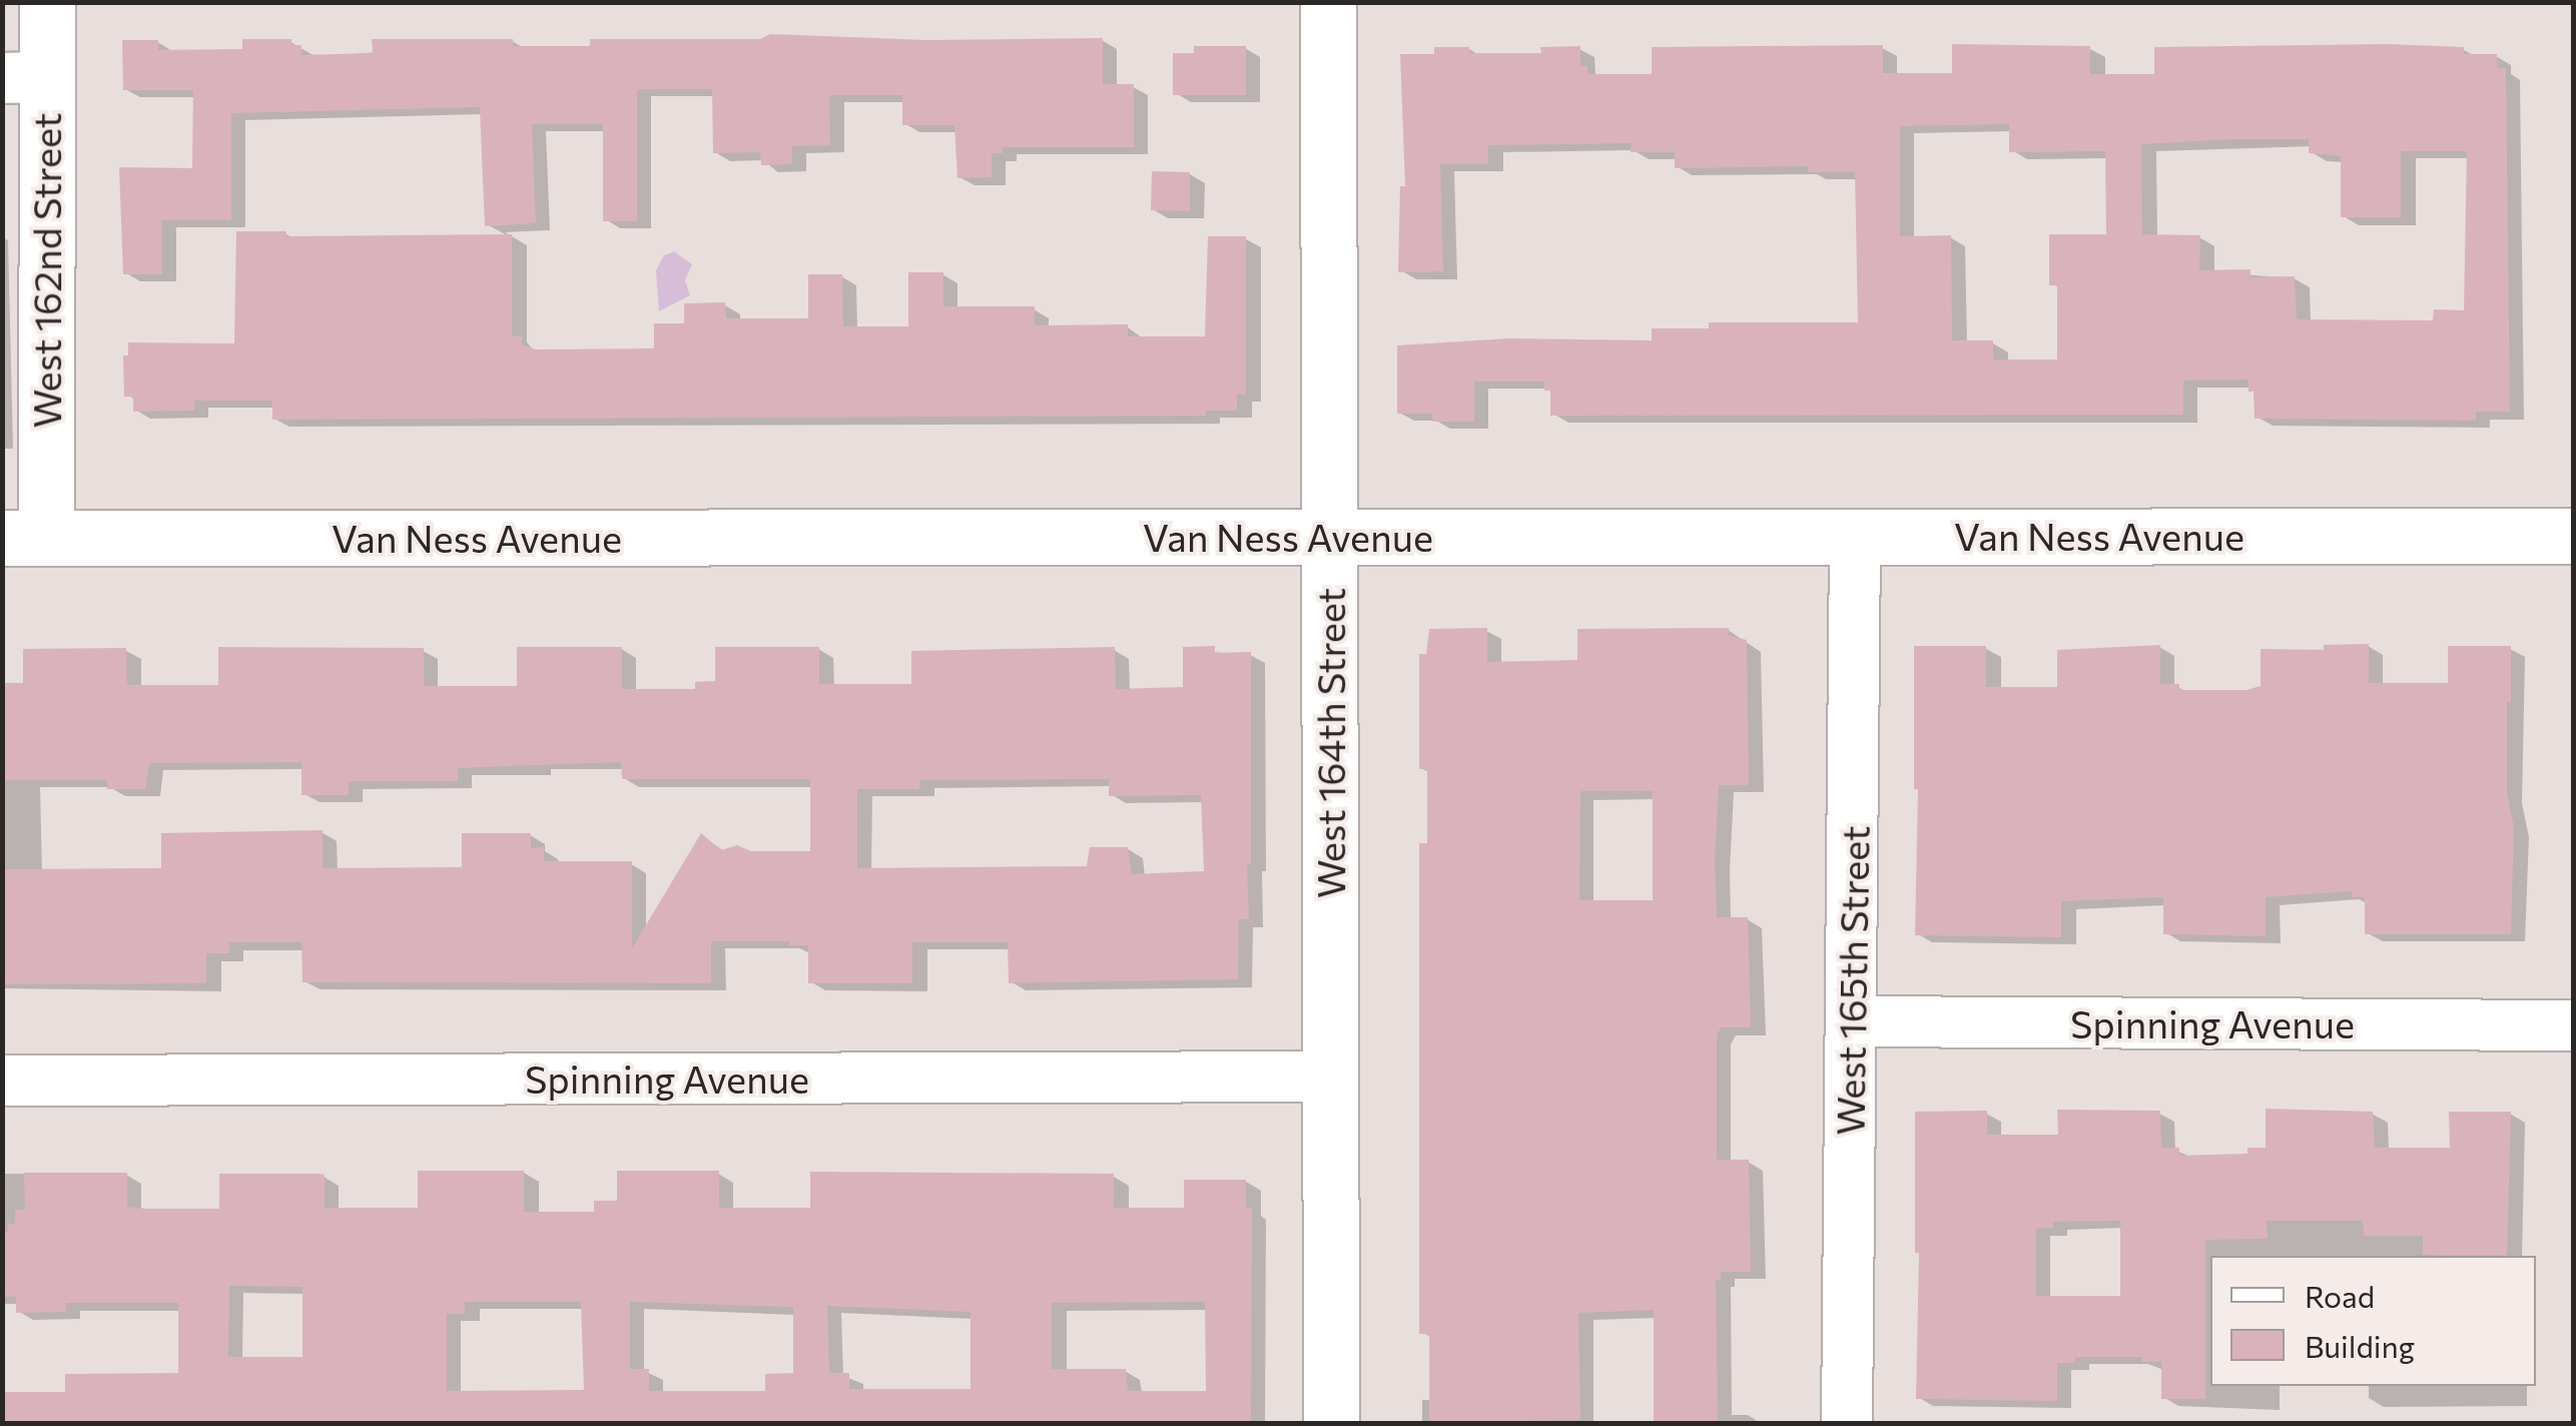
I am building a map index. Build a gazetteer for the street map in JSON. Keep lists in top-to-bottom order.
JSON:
{
  "streets": {
    "main road": ["West 162nd Street", "Van Ness Avenue", "West 164th Street"],
    "street": ["West 165th Street", "Spinning Avenue"]
  },
  "crossings": [
    ["West 162nd Street", "Van Ness Avenue"],
    ["Van Ness Avenue", "West 164th Street"],
    ["Van Ness Avenue", "West 165th Street"],
    ["West 164th Street", "Spinning Avenue"],
    ["West 165th Street", "Spinning Avenue"]
  ],
  "legend": ["Road", "Building"]
}
